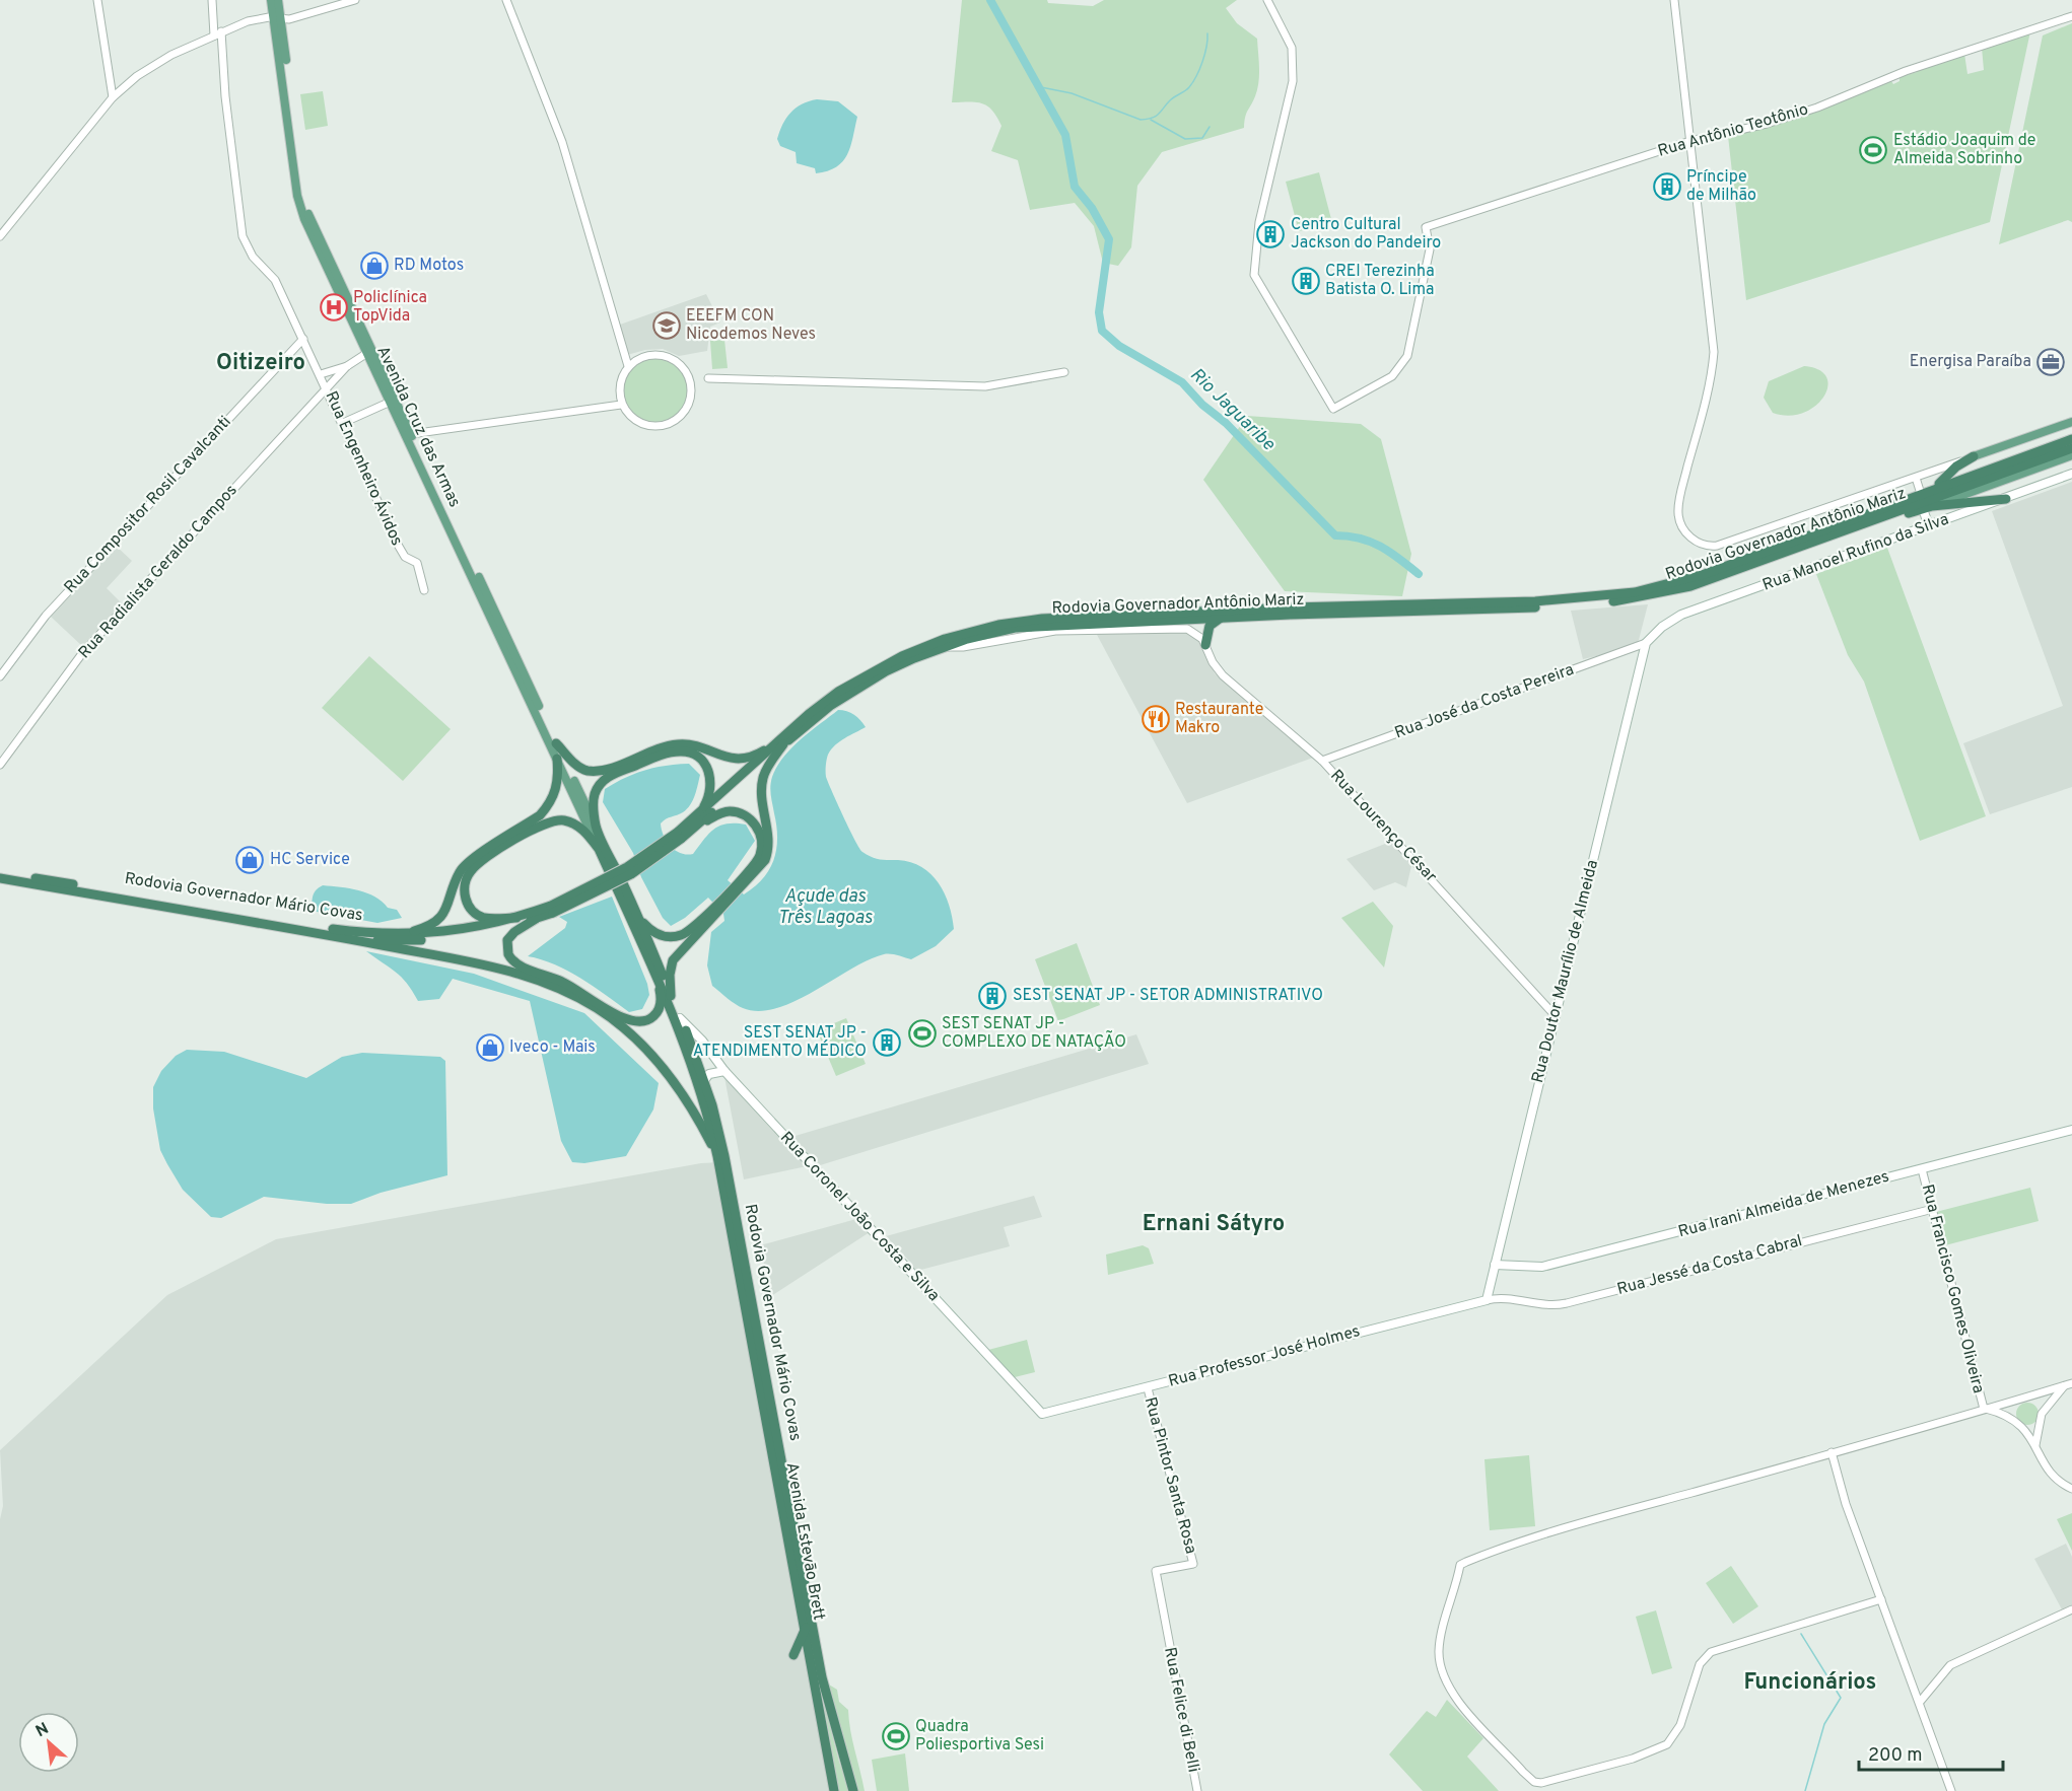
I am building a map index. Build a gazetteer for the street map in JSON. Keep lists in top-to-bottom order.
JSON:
{
  "streets": {
    "highway": ["Rodovia Governador Antônio Mariz", "Rodovia Governador Mário Covas", "Avenida Estevāo Brett"],
    "main road": [
      "Avenida Cruz das Armas",
      "Rua Manoel Rufino da Silva",
      "Rua Doutor Maurílio de Almeida",
      "Rua Irani Almeida de Menezes",
      "Rua Coronel João Costa e Silva",
      "Rua Professor José Holmes"
    ],
    "street": [
      "Rua Antônio Teotônio",
      "Rua Engenheiro Ávidos",
      "Rua Compositor Rosil Cavalcanti",
      "Rua Radialista Geraldo Campos",
      "Rua José da Costa Pereira",
      "Rua Lourenço César",
      "Rua Jessé da Costa Cabral",
      "Rua Francisco Gomes Oliveira",
      "Rua Pintor Santa Rosa",
      "Rua Felice di Belli"
    ]
  },
  "crossings": [
    ["Avenida Cruz das Armas", "Rodovia Governador Mário Covas"],
    ["Rua Engenheiro Ávidos", "Rua Compositor Rosil Cavalcanti"],
    ["Rua Engenheiro Ávidos", "Rua Radialista Geraldo Campos"],
    ["Rodovia Governador Antônio Mariz", "Rodovia Governador Mário Covas"],
    ["Rua Manoel Rufino da Silva", "Rua José da Costa Pereira"],
    ["Rua Manoel Rufino da Silva", "Rua Doutor Maurílio de Almeida"],
    ["Rua José da Costa Pereira", "Rua Lourenço César"],
    ["Rua José da Costa Pereira", "Rua Doutor Maurílio de Almeida"],
    ["Rua Lourenço César", "Rua Doutor Maurílio de Almeida"],
    ["Rodovia Governador Mário Covas", "Rua Coronel João Costa e Silva"],
    ["Rua Doutor Maurílio de Almeida", "Rua Irani Almeida de Menezes"],
    ["Rua Doutor Maurílio de Almeida", "Rua Jessé da Costa Cabral"],
    ["Rua Doutor Maurílio de Almeida", "Rua Professor José Holmes"],
    ["Rua Irani Almeida de Menezes", "Rua Francisco Gomes Oliveira"],
    ["Rua Coronel João Costa e Silva", "Rua Professor José Holmes"],
    ["Rua Jessé da Costa Cabral", "Rua Francisco Gomes Oliveira"],
    ["Rua Jessé da Costa Cabral", "Rua Professor José Holmes"],
    ["Rua Professor José Holmes", "Rua Pintor Santa Rosa"],
    ["Rua Pintor Santa Rosa", "Rua Felice di Belli"]
  ],
  "districts": ["Oitizeiro", "Ernani Sátyro", "Funcionários"],
  "water": ["Rio Jaguaribe", "Açude das Três Lagoas"],
  "places": {
    "sports": ["Estádio Joaquim de Almeida Sobrinho", "SEST SENAT JP - COMPLEXO DE NATAÇÃO", "Quadra Poliesportiva Sesi"],
    "building": [
      "Príncipe de Milhão",
      "Centro Cultural Jackson do Pandeiro",
      "CREI Terezinha Batista O. Lima",
      "SEST SENAT JP - SETOR ADMINISTRATIVO",
      "SEST SENAT JP - ATENDIMENTO MÉDICO"
    ],
    "shop": ["RD Motos", "HC Service", "Iveco - Mais"],
    "hospital": ["Policlínica TopVida"],
    "school or university": ["EEEFM CON Nicodemos Neves"],
    "office": ["Energisa Paraíba"],
    "restaurant": ["Restaurante Makro"]
  },
  "scale_bar": "200 m",
  "north": "top left"
}
